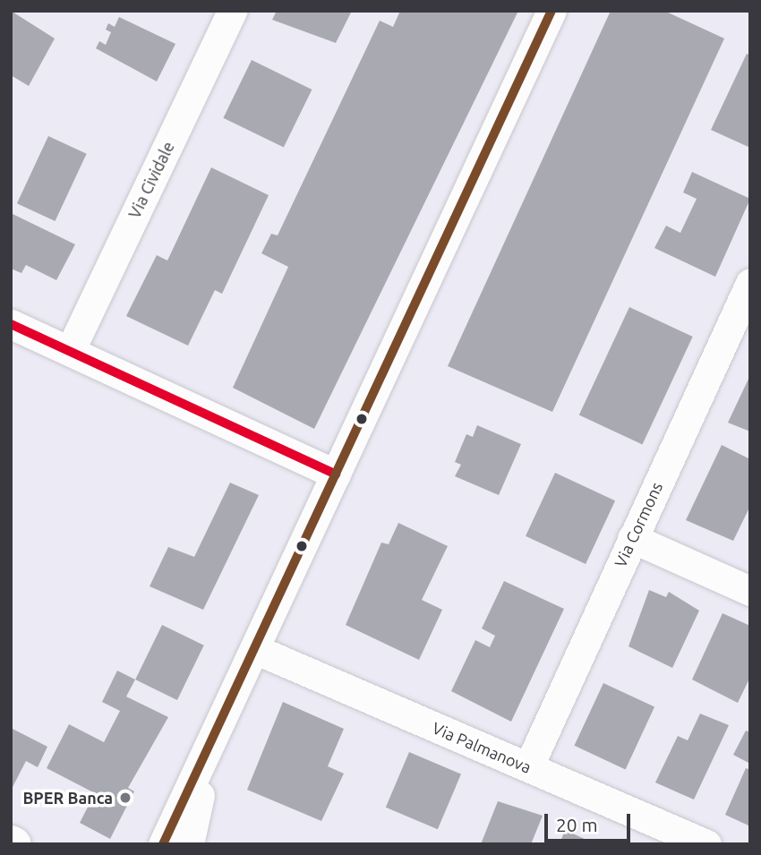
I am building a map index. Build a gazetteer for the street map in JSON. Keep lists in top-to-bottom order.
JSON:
{
  "streets": {
    "street": ["Via Cividale", "Via Cormons", "Via Palmanova"]
  },
  "crossings": [
    ["Via Cormons", "Via Palmanova"]
  ],
  "places": ["BPER Banca"],
  "scale_bar": "20 m"
}
